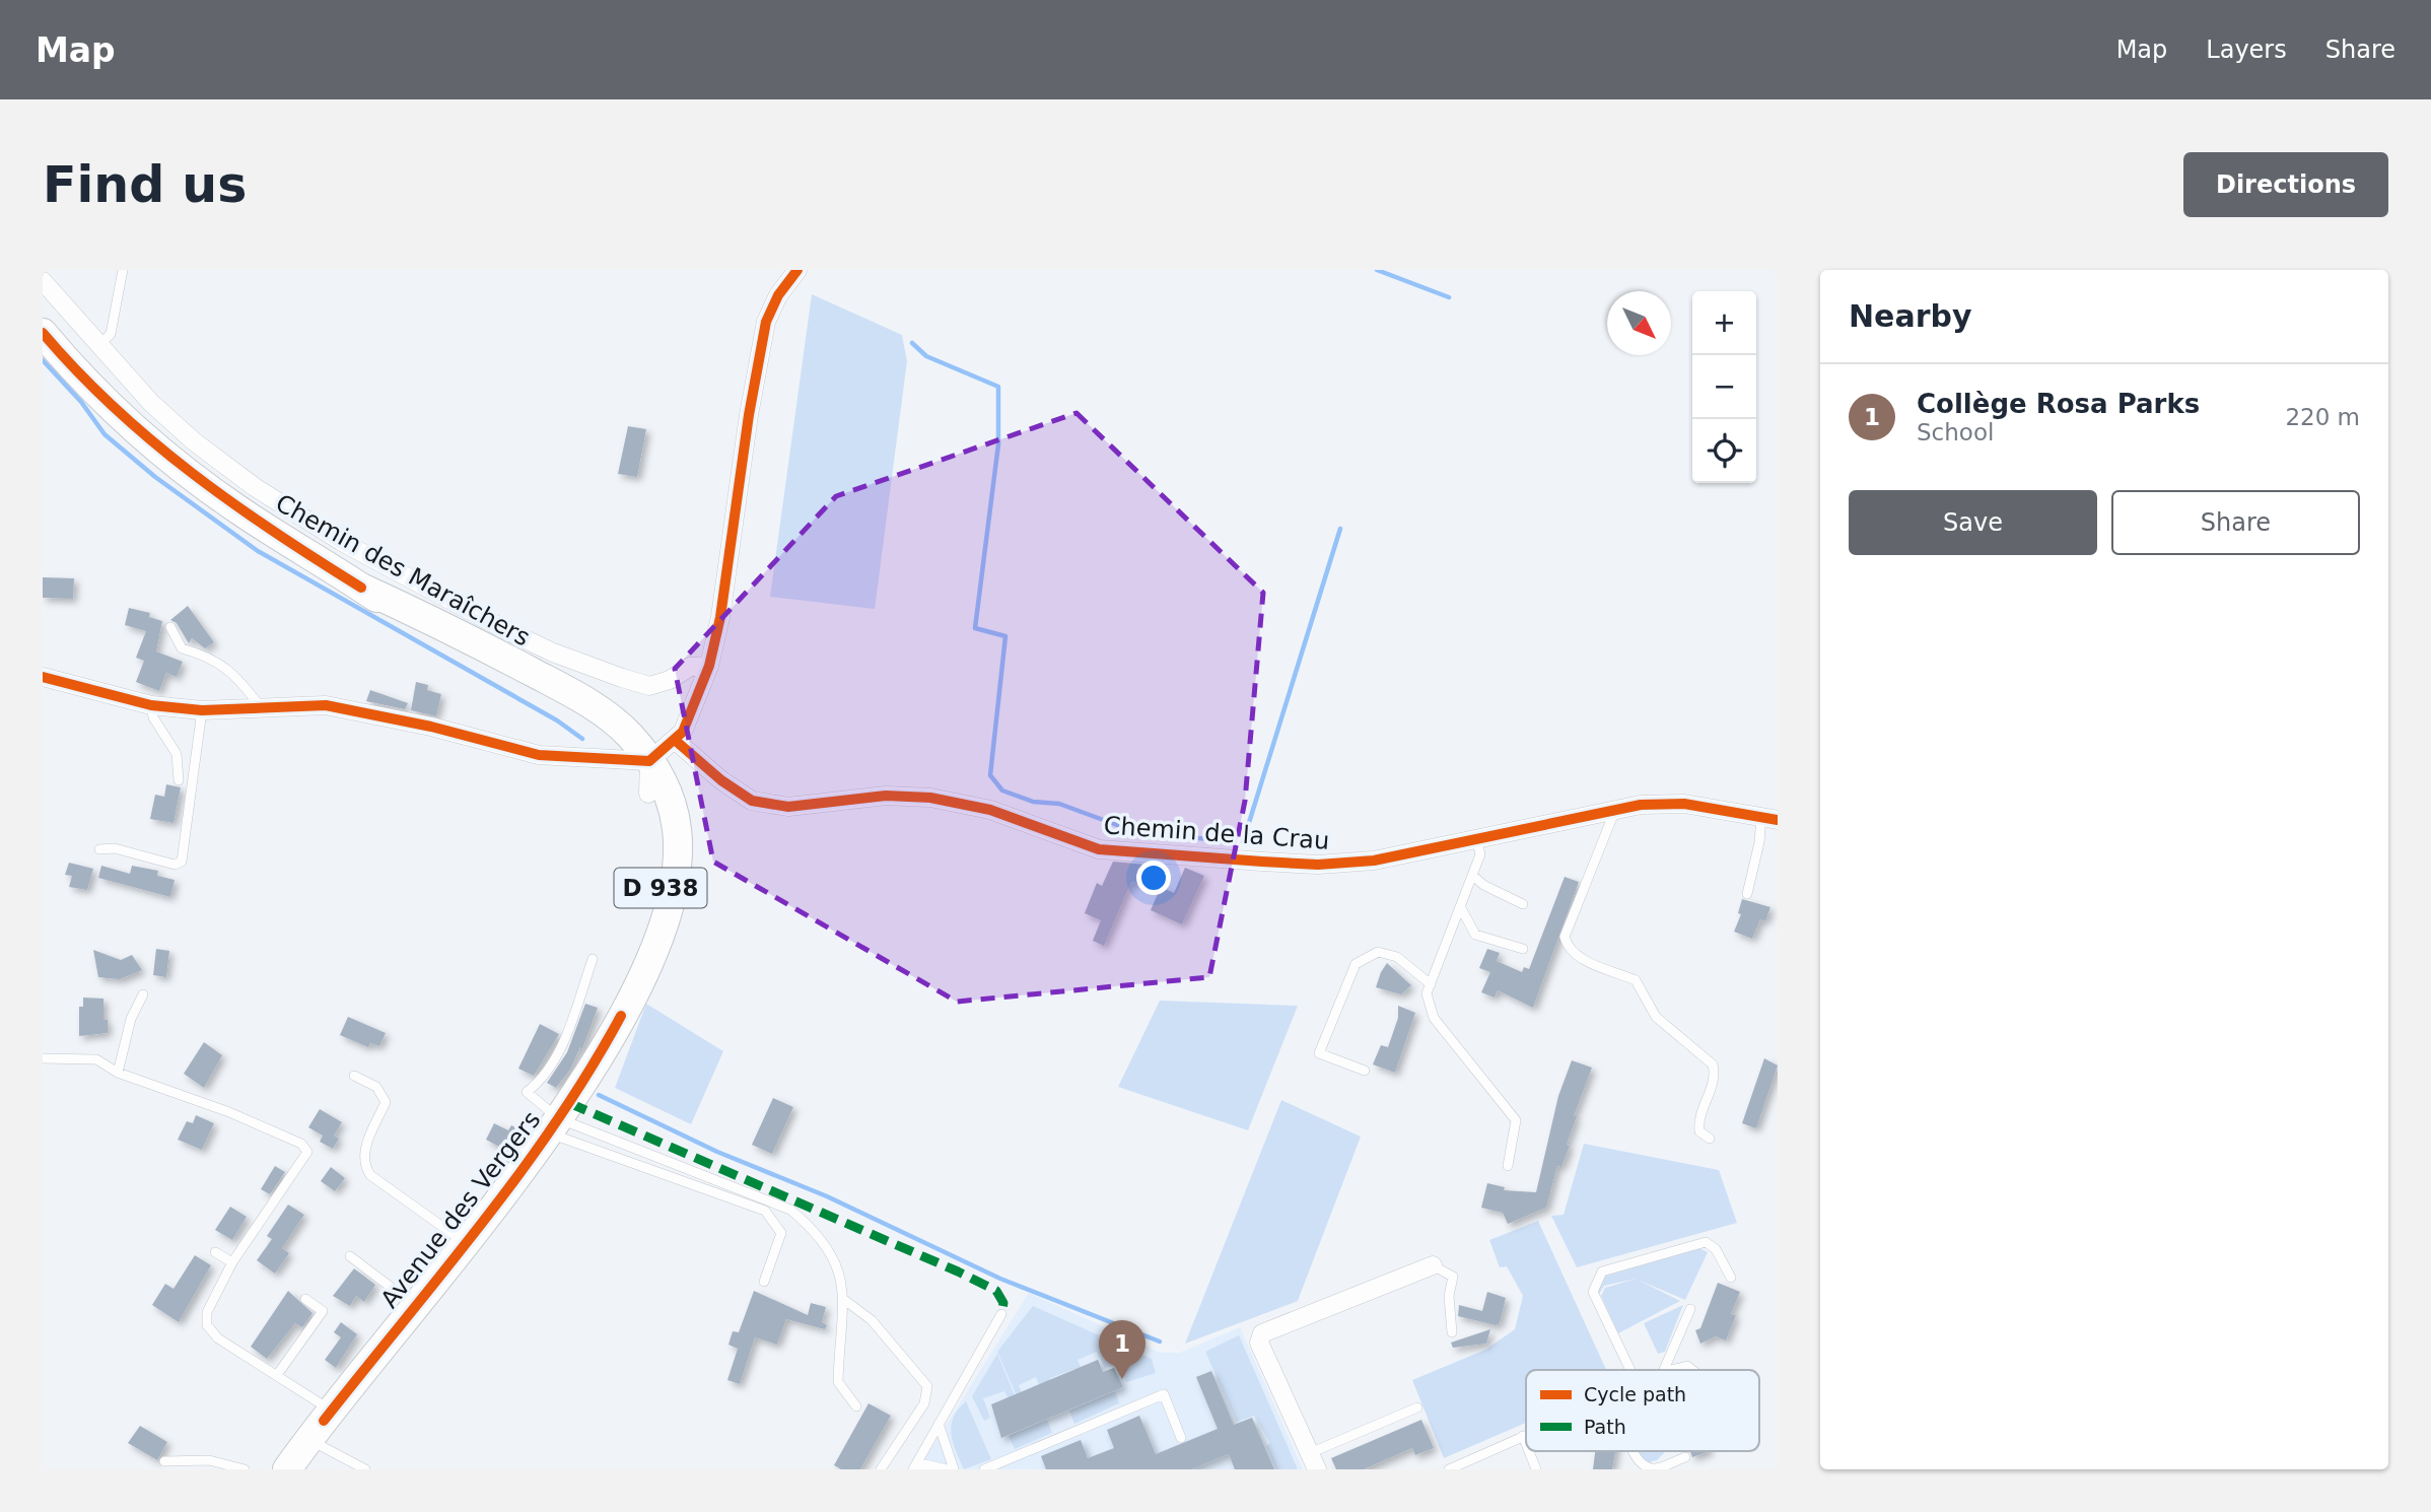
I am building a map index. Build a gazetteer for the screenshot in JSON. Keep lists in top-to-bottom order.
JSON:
{
  "streets": {
    "main road": ["D 938", "Avenue des Vergers"],
    "street": ["Chemin des Maraîchers", "Chemin de la Crau"]
  },
  "crossings": [
    ["D 938", "Avenue des Vergers"]
  ],
  "legend": ["Cycle path", "Path"],
  "north": "bottom right",
  "page": {
    "header": "Map",
    "nav": ["Map", "Layers", "Share"],
    "buttons": [
      "Directions",
      ["Save", "Share"]
    ],
    "title": "Find us",
    "heading": "Nearby",
    "map_buttons": ["+", "−"],
    "list": [
      {
        "mark": "1",
        "name": "Collège Rosa Parks",
        "note": "School",
        "value": "220 m"
      }
    ],
    "pins": "1"
  }
}
